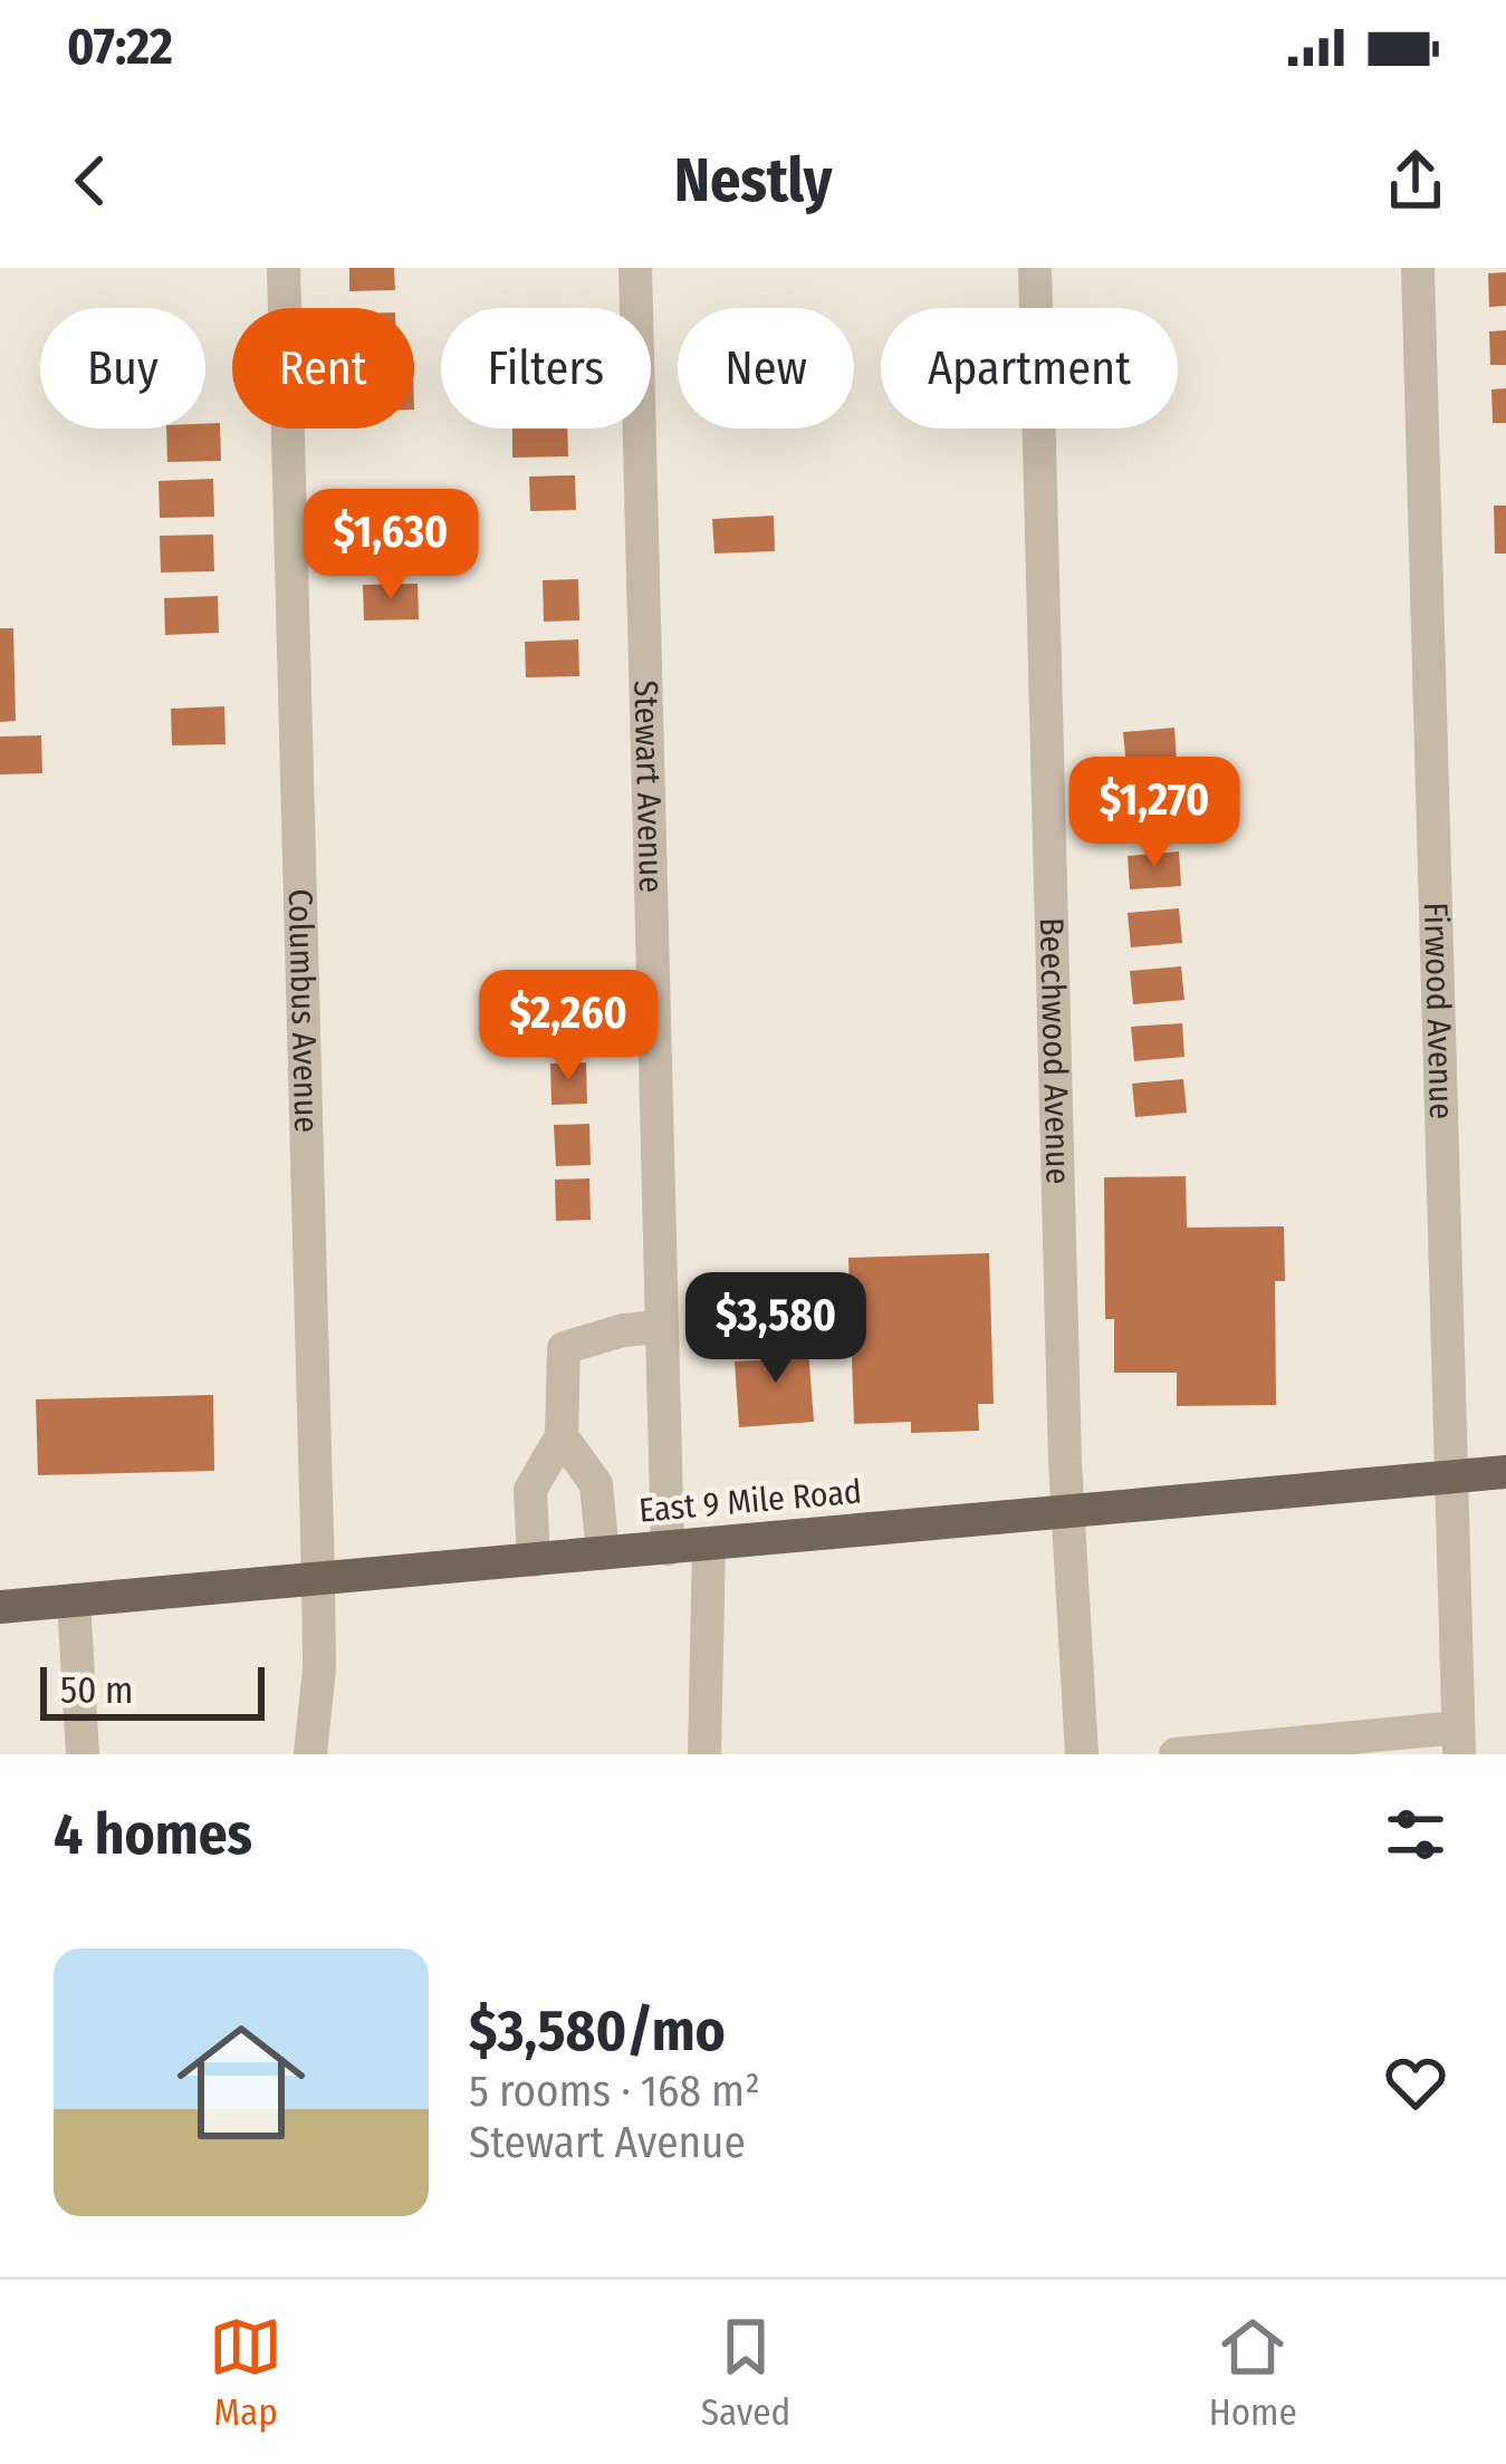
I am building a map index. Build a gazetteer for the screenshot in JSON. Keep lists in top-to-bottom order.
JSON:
{
  "streets": {
    "main road": ["East 9 Mile Road"],
    "street": [
      "Stewart Avenue",
      "Columbus Avenue",
      "Firwood Avenue",
      "Beechwood Avenue"
    ]
  },
  "crossings": [
    ["Stewart Avenue", "East 9 Mile Road"],
    ["Columbus Avenue", "East 9 Mile Road"],
    ["Firwood Avenue", "East 9 Mile Road"],
    ["Beechwood Avenue", "East 9 Mile Road"]
  ],
  "scale_bar": "50 m",
  "page": {
    "status": "07:22",
    "header": "Nestly",
    "chip": [
      "Buy",
      "Rent",
      "Filters",
      "New",
      "Apartment"
    ],
    "price": [
      "$1,630",
      "$1,270",
      "$2,260",
      "$3,580"
    ],
    "scale": "50 m",
    "heading": "4 homes",
    "list": [
      {
        "name": "$3,580/mo",
        "note": "5 rooms · 168 m² · Stewart Avenue"
      }
    ],
    "tabs": ["Map", "Saved", "Home"]
  }
}
